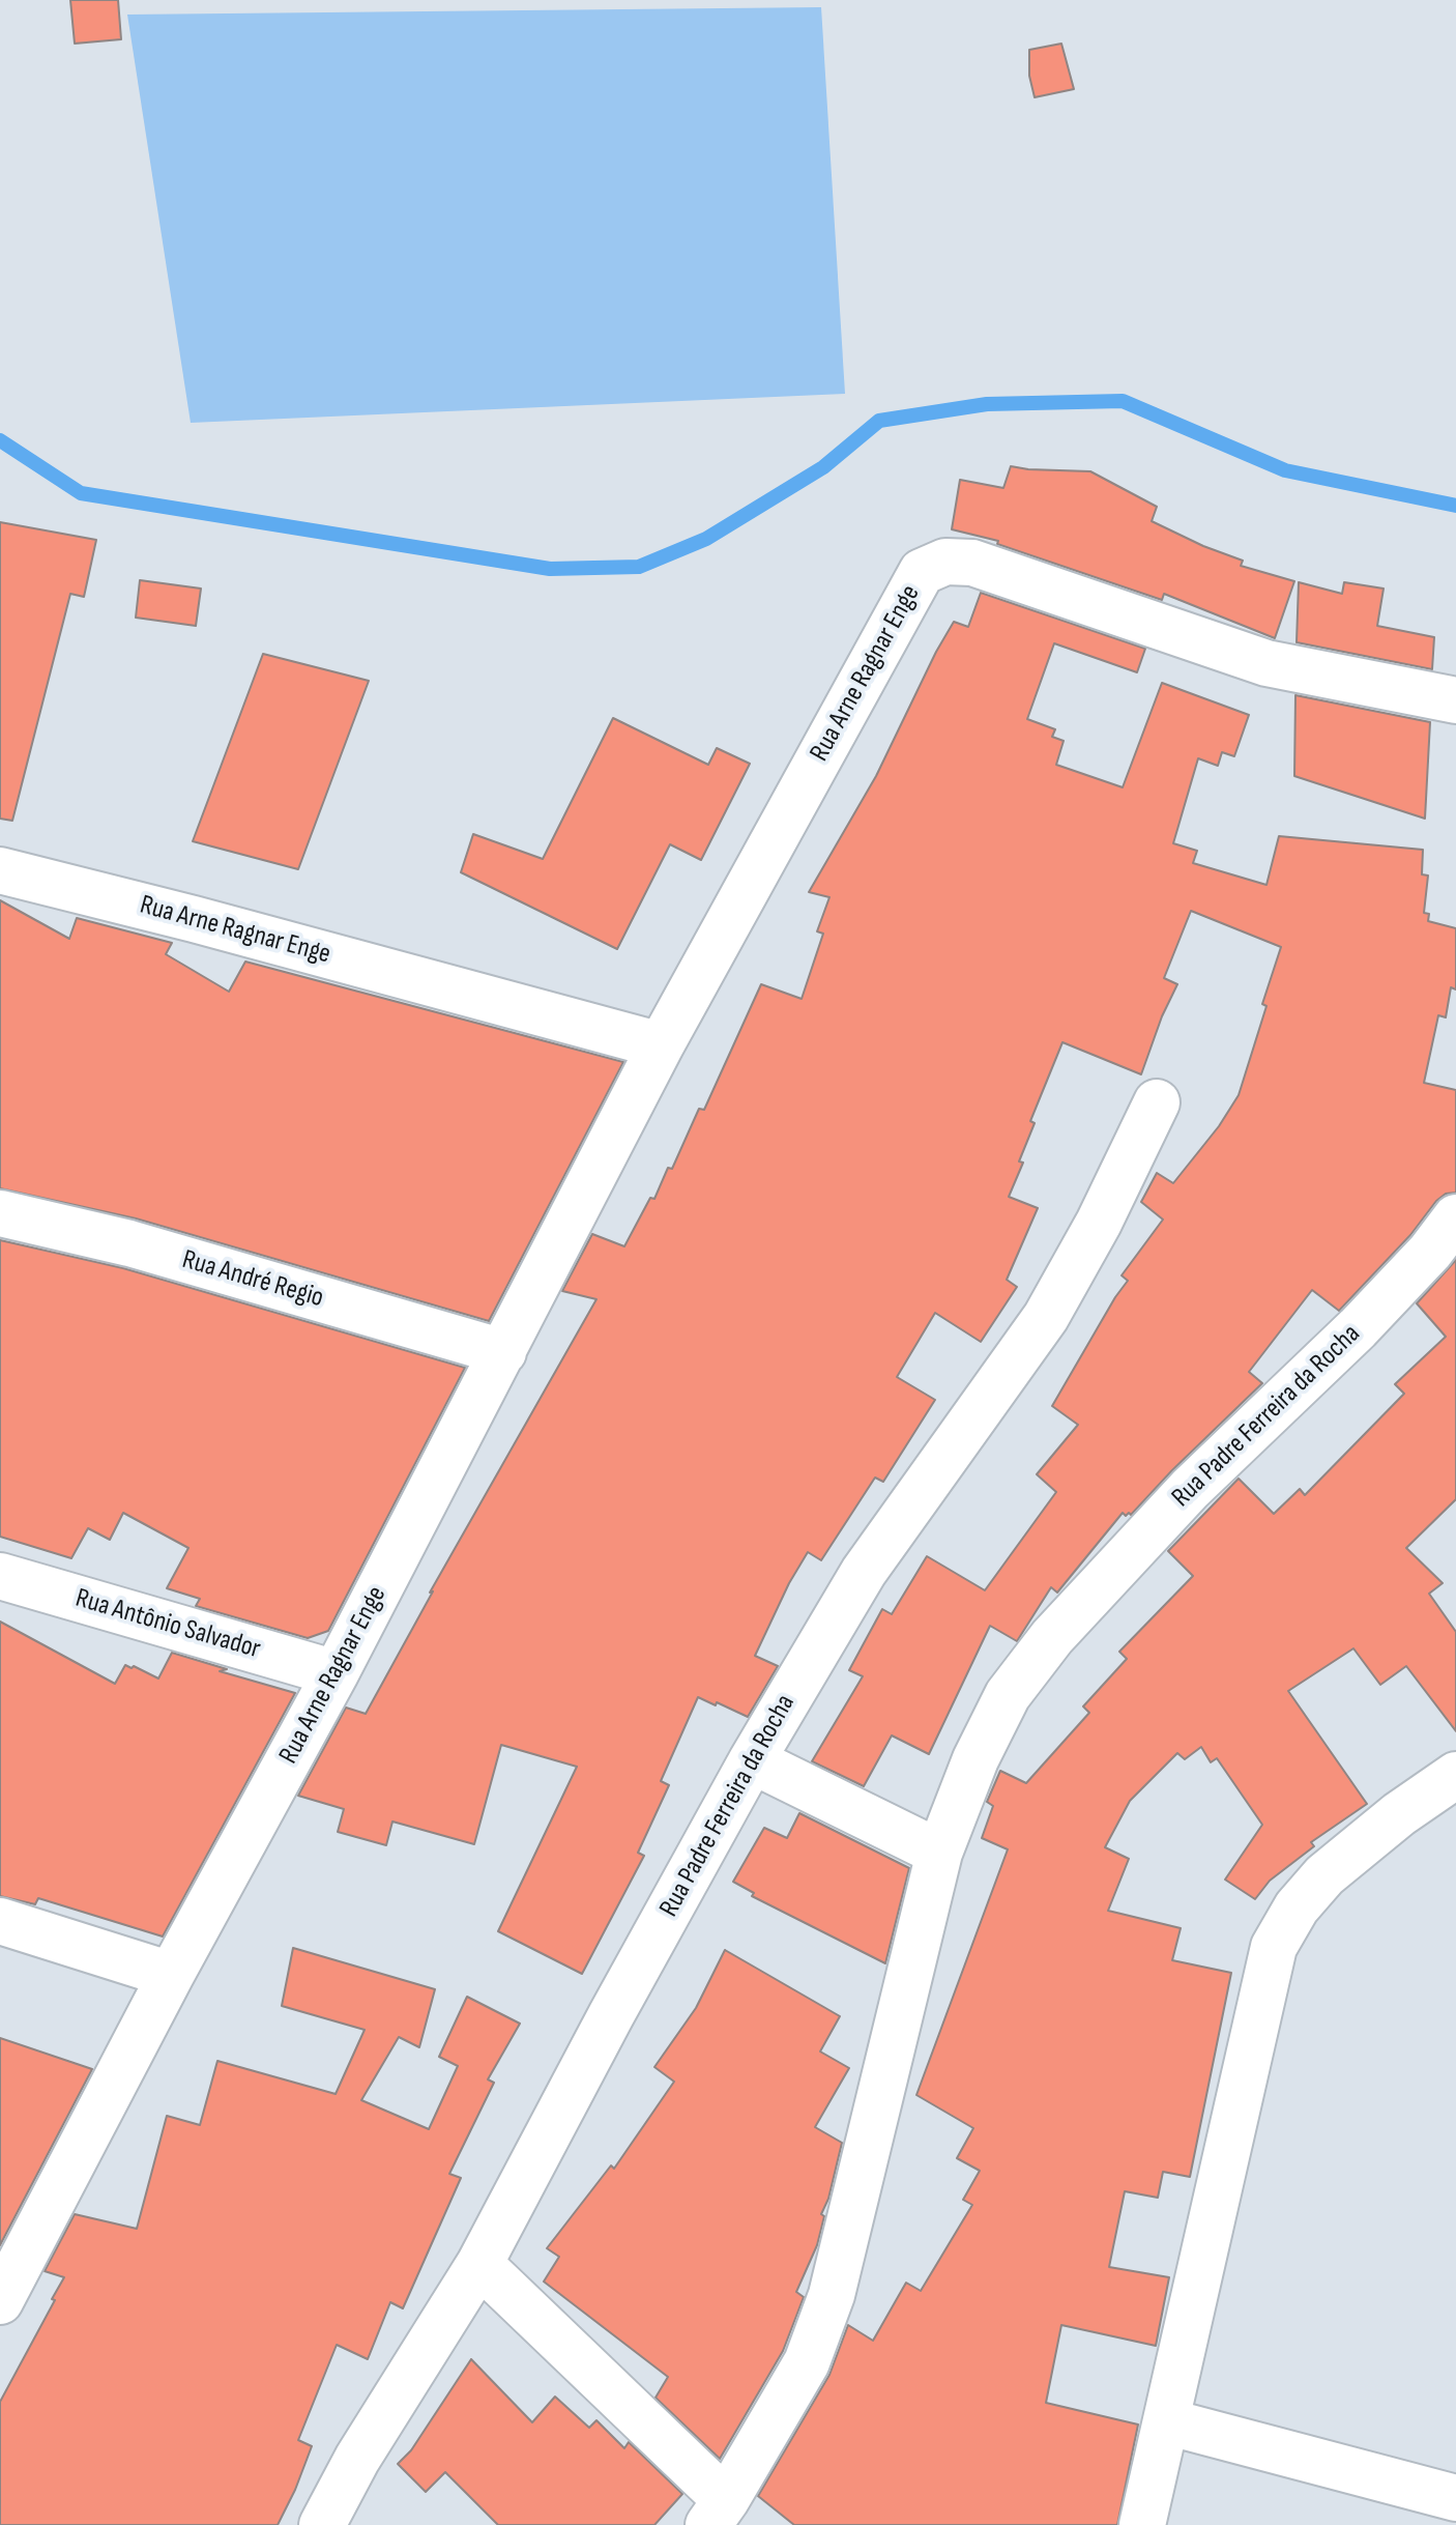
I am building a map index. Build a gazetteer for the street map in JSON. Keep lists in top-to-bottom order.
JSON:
{
  "streets": {
    "street": [
      "Rua Arne Ragnar Enge",
      "Rua André Regio",
      "Rua Padre Ferreira da Rocha",
      "Rua Antônio Salvador"
    ]
  },
  "crossings": [
    ["Rua Arne Ragnar Enge", "Rua André Regio"],
    ["Rua Arne Ragnar Enge", "Rua Antônio Salvador"]
  ]
}
